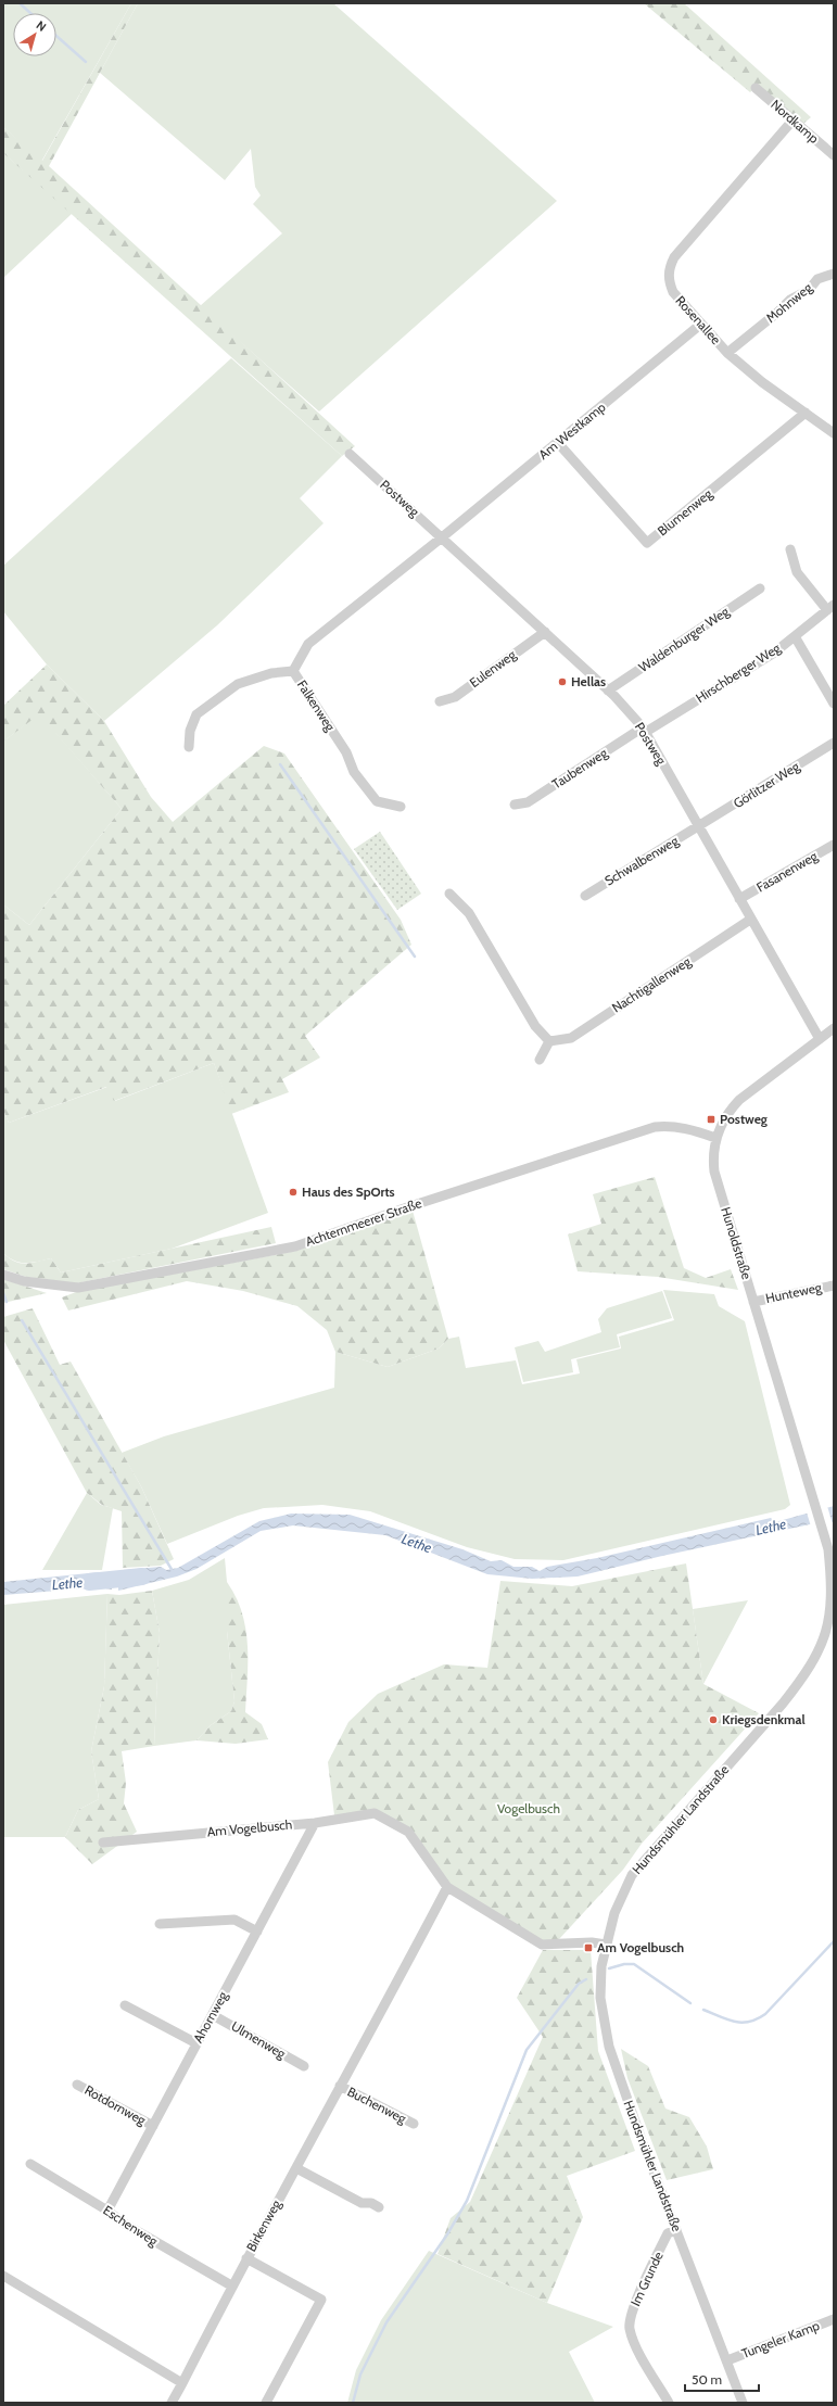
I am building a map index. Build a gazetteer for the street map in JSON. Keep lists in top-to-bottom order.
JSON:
{
  "streets": {
    "street": [
      "Nordkamp",
      "Mohnweg",
      "Rosenallee",
      "Am Westkamp",
      "Postweg",
      "Blumenweg",
      "Waldenburger Weg",
      "Eulenweg",
      "Hirschberger Weg",
      "Falkenweg",
      "Taubenweg",
      "Görlitzer Weg",
      "Schwalbenweg",
      "Fasanenweg",
      "Nachtigallenweg",
      "Achternmeerer Straße",
      "Hunoldstraße",
      "Hunteweg",
      "Hundsmühler Landstraße",
      "Am Vogelbusch",
      "Ahornweg",
      "Ulmenweg",
      "Rotdornweg",
      "Buchenweg",
      "Eschenweg",
      "Birkenweg",
      "Im Grunde",
      "Tungeler Kamp"
    ]
  },
  "crossings": [
    ["Nordkamp", "Rosenallee"],
    ["Mohnweg", "Rosenallee"],
    ["Rosenallee", "Am Westkamp"],
    ["Rosenallee", "Blumenweg"],
    ["Am Westkamp", "Postweg"],
    ["Am Westkamp", "Blumenweg"],
    ["Am Westkamp", "Falkenweg"],
    ["Postweg", "Waldenburger Weg"],
    ["Postweg", "Eulenweg"],
    ["Postweg", "Hirschberger Weg"],
    ["Postweg", "Falkenweg"],
    ["Postweg", "Taubenweg"],
    ["Postweg", "Görlitzer Weg"],
    ["Postweg", "Schwalbenweg"],
    ["Postweg", "Fasanenweg"],
    ["Postweg", "Nachtigallenweg"],
    ["Postweg", "Hunoldstraße"],
    ["Hirschberger Weg", "Taubenweg"],
    ["Görlitzer Weg", "Schwalbenweg"],
    ["Achternmeerer Straße", "Hunoldstraße"],
    ["Hunoldstraße", "Hunteweg"],
    ["Hunoldstraße", "Hundsmühler Landstraße"],
    ["Hundsmühler Landstraße", "Am Vogelbusch"],
    ["Hundsmühler Landstraße", "Im Grunde"],
    ["Hundsmühler Landstraße", "Tungeler Kamp"],
    ["Am Vogelbusch", "Ahornweg"],
    ["Am Vogelbusch", "Birkenweg"],
    ["Ahornweg", "Ulmenweg"],
    ["Ahornweg", "Rotdornweg"],
    ["Ahornweg", "Eschenweg"],
    ["Buchenweg", "Birkenweg"],
    ["Eschenweg", "Birkenweg"]
  ],
  "water": ["Lethe"],
  "parks": ["Vogelbusch"],
  "places": {
    "other": ["Hellas", "Haus des SpOrts", "Kriegsdenkmal"],
    "transit": ["Postweg", "Am Vogelbusch"]
  },
  "scale_bar": "50 m",
  "north": "top right"
}
